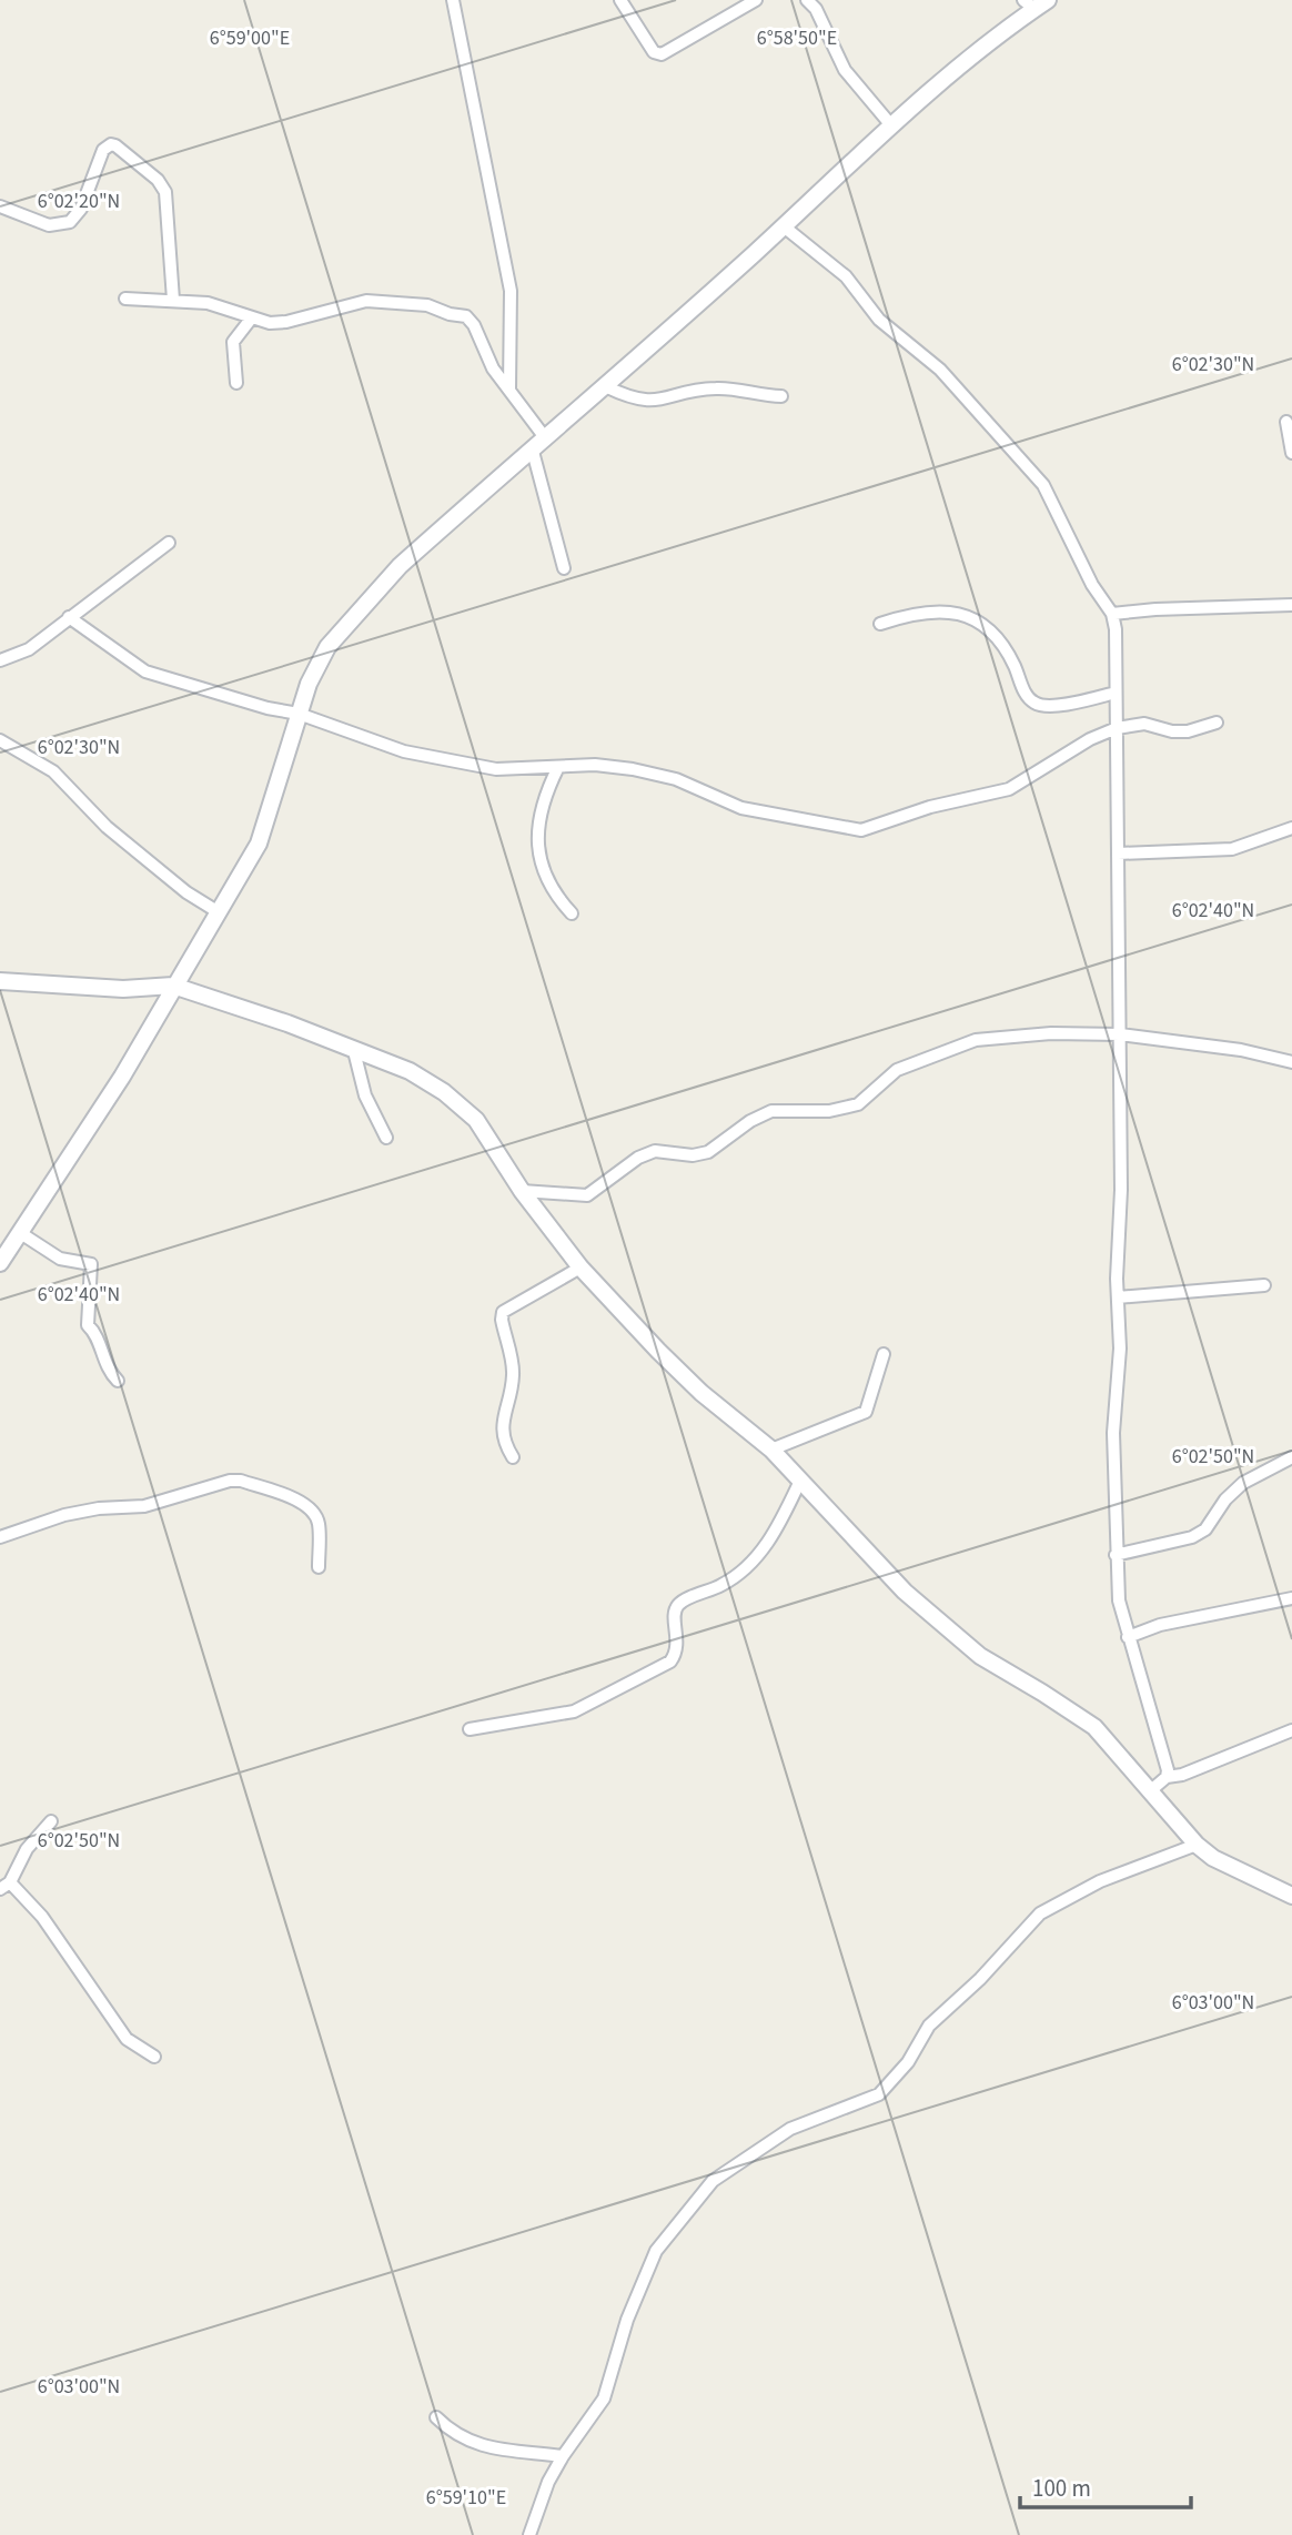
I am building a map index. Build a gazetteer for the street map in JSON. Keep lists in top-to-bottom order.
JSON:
{
  "scale_bar": "100 m",
  "coordinates": [
    "6°59'00\"E",
    "6°58'50\"E",
    "6°02'20\"N",
    "6°02'30\"N",
    "6°02'40\"N",
    "6°02'50\"N",
    "6°03'00\"N",
    "6°59'10\"E"
  ]
}
